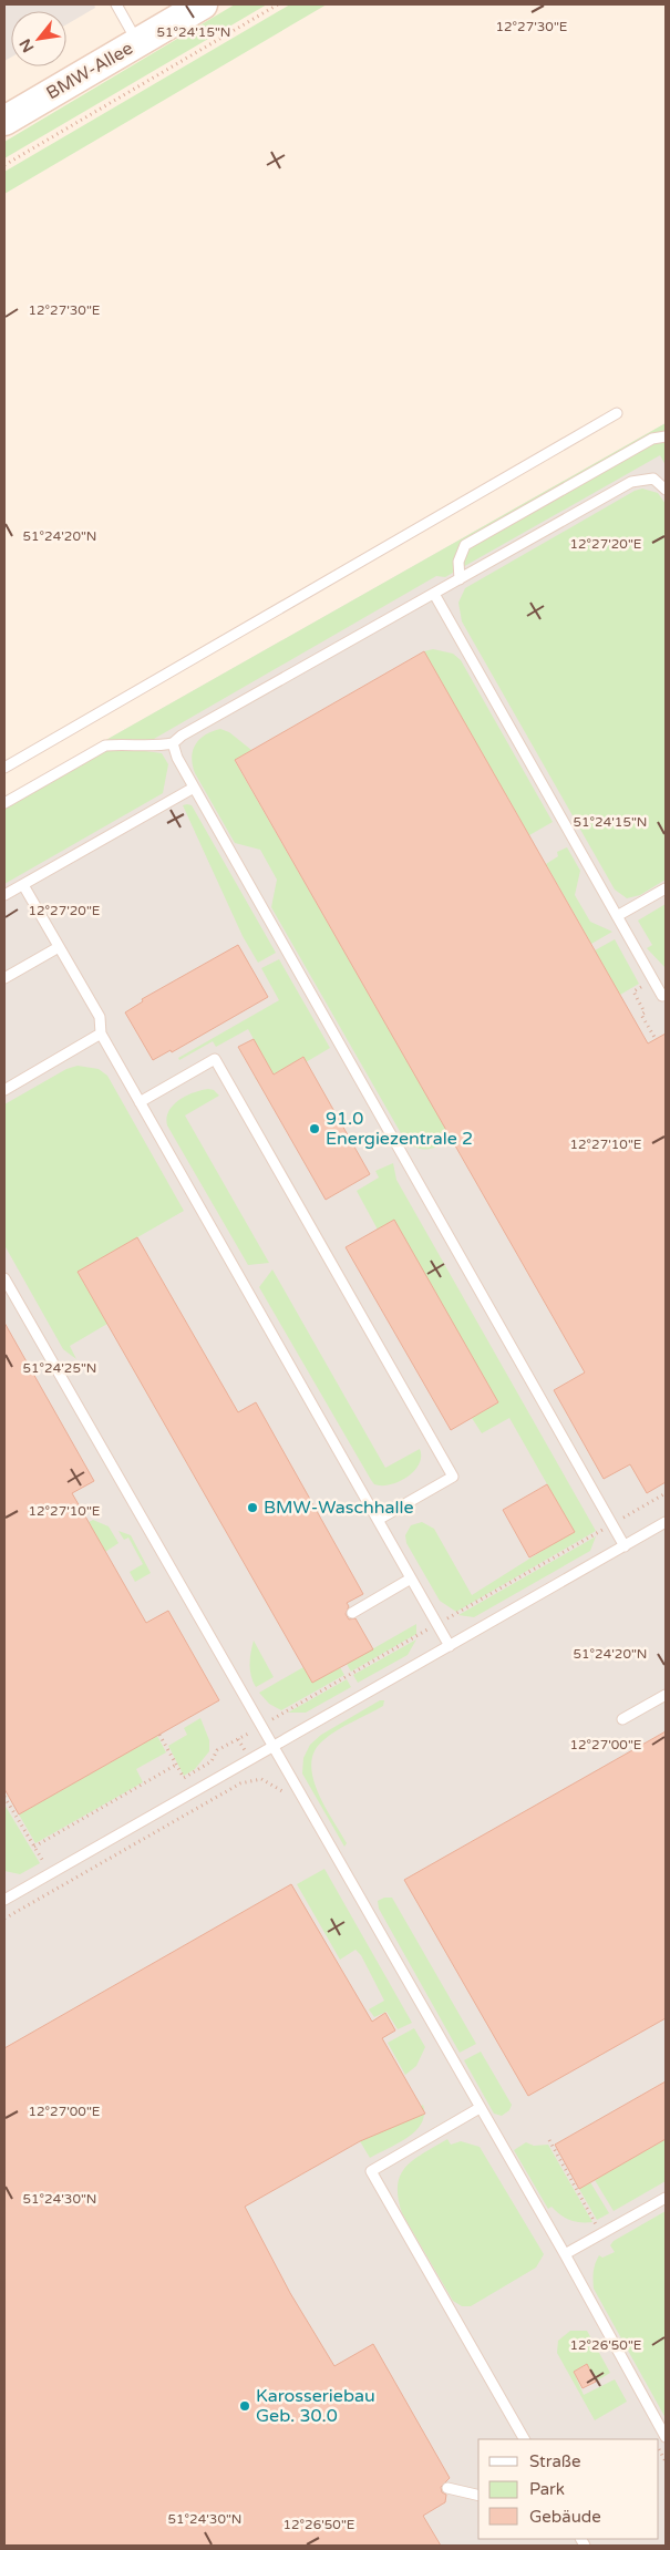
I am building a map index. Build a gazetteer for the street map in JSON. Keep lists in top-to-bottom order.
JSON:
{
  "streets": {
    "main road": ["BMW-Allee"]
  },
  "places": ["91.0 Energiezentrale 2", "BMW-Waschhalle", "Karosseriebau Geb. 30.0"],
  "legend": ["Straße", "Park", "Gebäude"],
  "north": "bottom left",
  "coordinates": [
    "12°27'30\"E",
    "51°24'15\"N",
    "51°24'20\"N",
    "12°27'20\"E",
    "12°27'10\"E",
    "51°24'25\"N",
    "12°27'00\"E",
    "51°24'30\"N",
    "12°26'50\"E"
  ]
}
